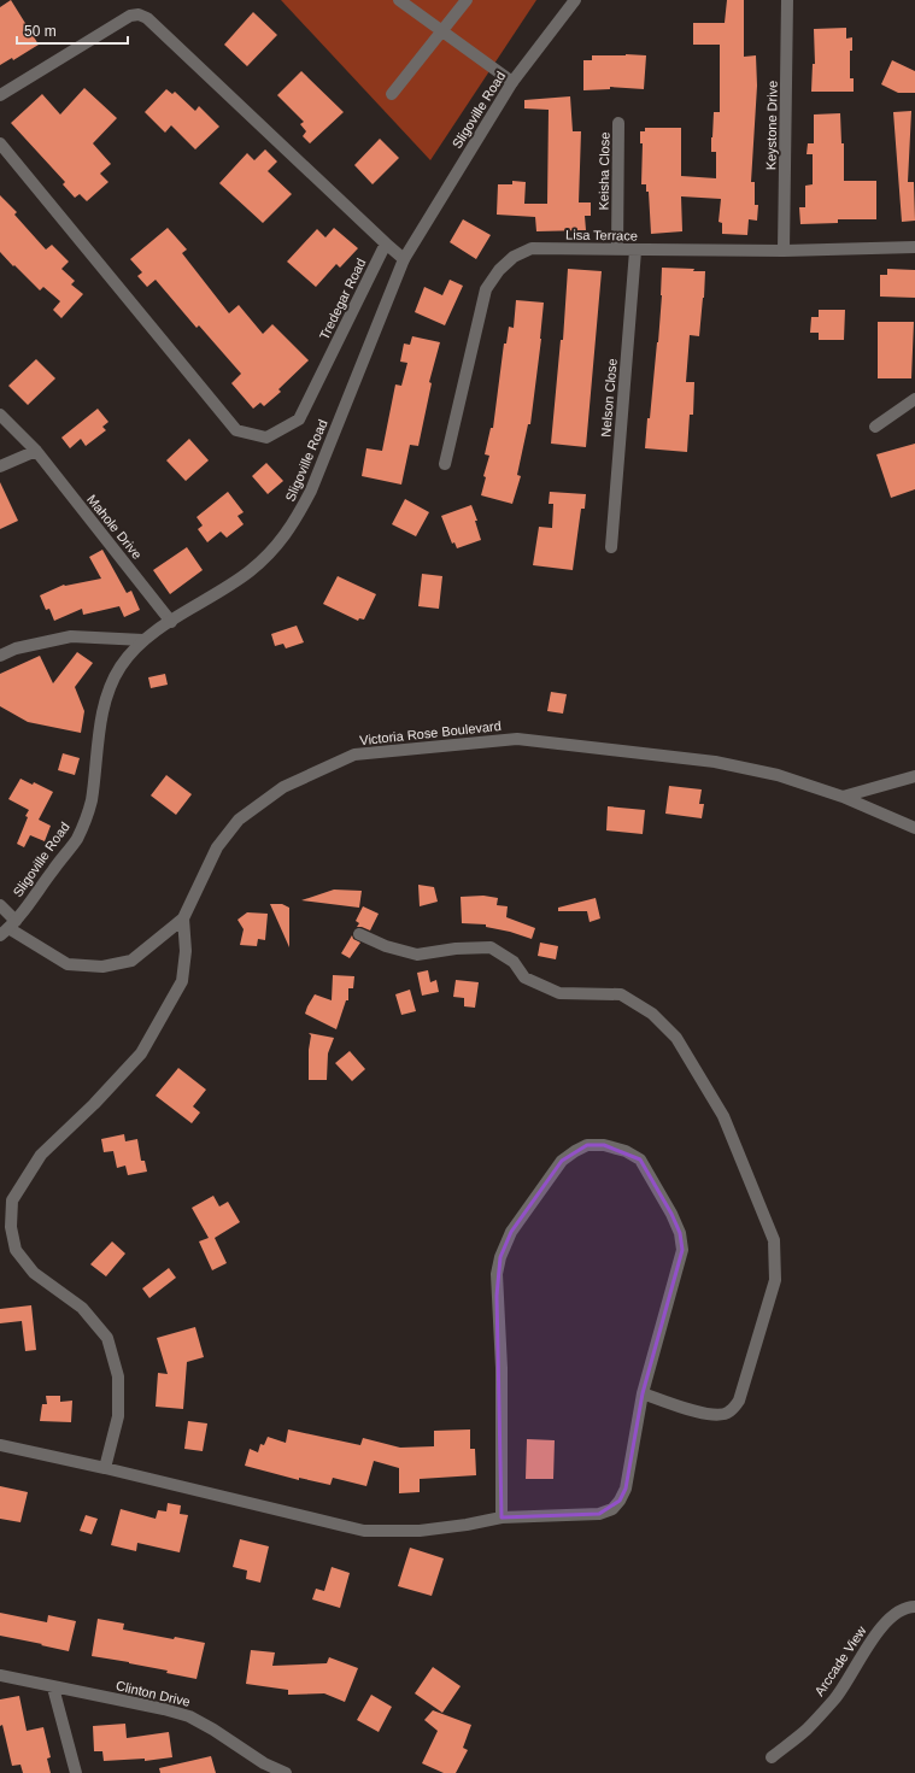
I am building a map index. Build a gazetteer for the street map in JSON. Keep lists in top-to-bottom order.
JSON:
{
  "streets": {
    "street": [
      "Sligoville Road",
      "Keystone Drive",
      "Keisha Close",
      "Lisa Terrace",
      "Tredegar Road",
      "Nelson Close",
      "Mahole Drive",
      "Victoria Rose Boulevard",
      "Arccade View",
      "Clinton Drive"
    ]
  },
  "crossings": [
    ["Sligoville Road", "Mahole Drive"],
    ["Sligoville Road", "Victoria Rose Boulevard"],
    ["Keystone Drive", "Lisa Terrace"],
    ["Keisha Close", "Lisa Terrace"],
    ["Lisa Terrace", "Nelson Close"]
  ],
  "scale_bar": "50 m"
}
